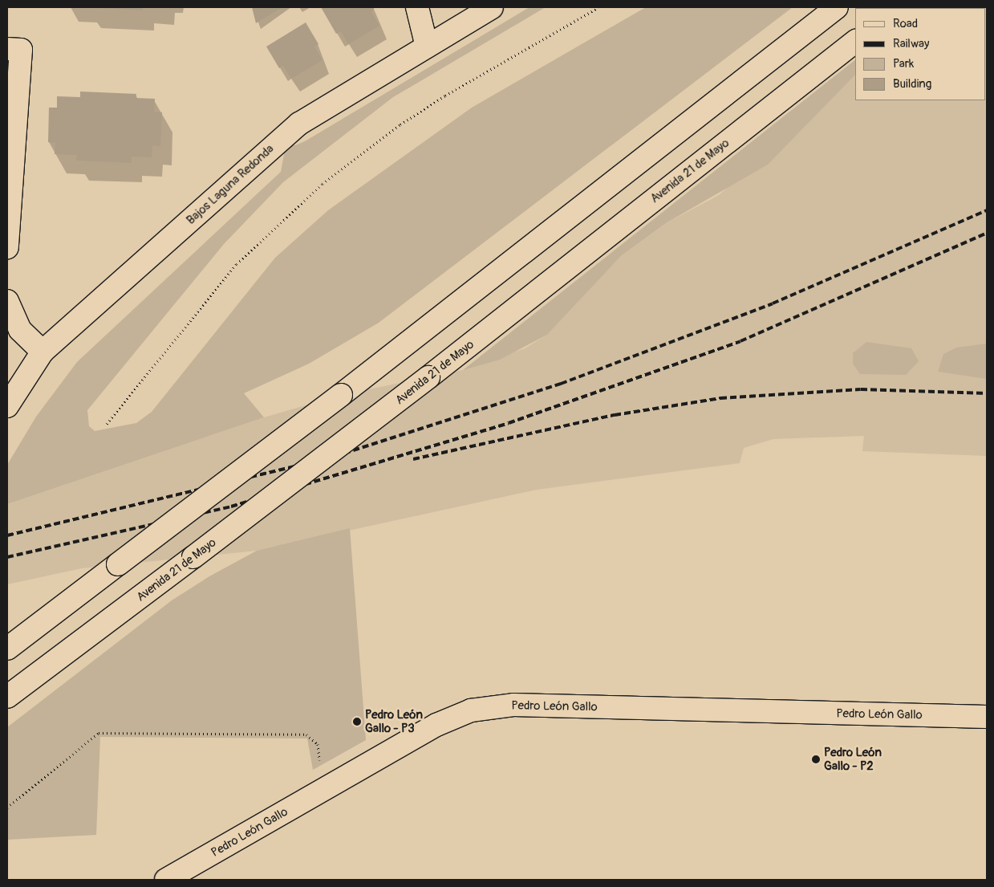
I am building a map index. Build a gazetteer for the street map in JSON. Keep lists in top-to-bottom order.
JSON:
{
  "streets": {
    "main road": ["Avenida 21 de Mayo", "Bajos Laguna Redonda", "Pedro León Gallo"]
  },
  "places": ["Pedro León Gallo - P3", "Pedro León Gallo - P2"],
  "legend": [
    "Road",
    "Railway",
    "Park",
    "Building"
  ]
}
